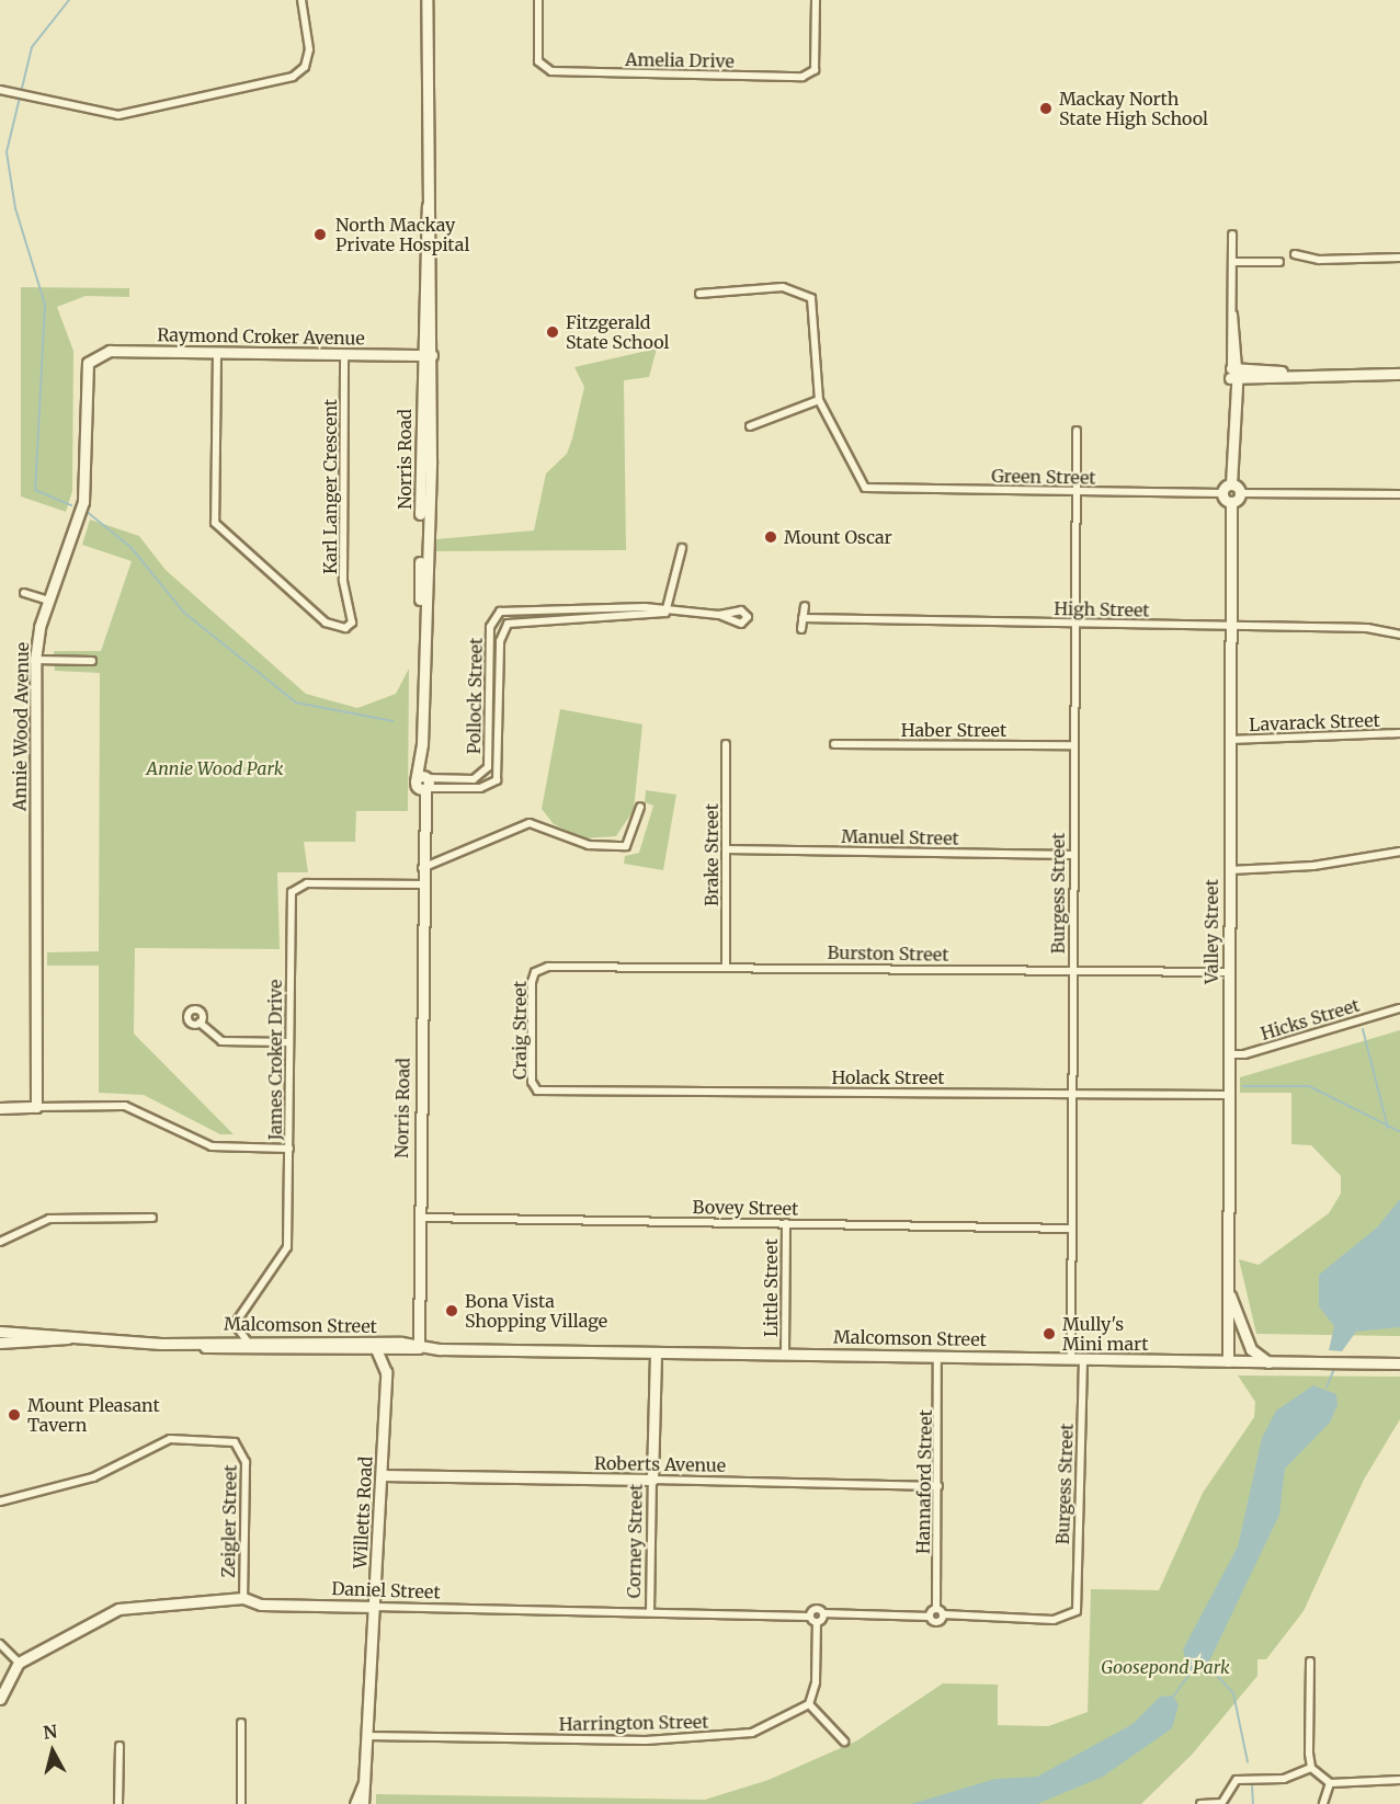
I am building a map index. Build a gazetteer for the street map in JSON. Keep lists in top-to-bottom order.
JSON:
{
  "streets": {
    "street": [
      "Amelia Drive",
      "Raymond Croker Avenue",
      "Norris Road",
      "Green Street",
      "Karl Langer Crescent",
      "High Street",
      "Pollock Street",
      "Lavarack Street",
      "Annie Wood Avenue",
      "Haber Street",
      "Manuel Street",
      "Brake Street",
      "Burgess Street",
      "Valley Street",
      "Burston Street",
      "Hicks Street",
      "Craig Street",
      "James Croker Drive",
      "Holack Street",
      "Bovey Street",
      "Little Street",
      "Malcomson Street",
      "Roberts Avenue",
      "Hannaford Street",
      "Willetts Road",
      "Zeigler Street",
      "Corney Street",
      "Daniel Street",
      "Harrington Street"
    ]
  },
  "crossings": [
    ["Raymond Croker Avenue", "Norris Road"],
    ["Raymond Croker Avenue", "Karl Langer Crescent"],
    ["Raymond Croker Avenue", "Annie Wood Avenue"],
    ["Norris Road", "Pollock Street"],
    ["Norris Road", "James Croker Drive"],
    ["Norris Road", "Bovey Street"],
    ["Norris Road", "Malcomson Street"],
    ["Green Street", "Burgess Street"],
    ["High Street", "Burgess Street"],
    ["High Street", "Valley Street"],
    ["Lavarack Street", "Valley Street"],
    ["Haber Street", "Burgess Street"],
    ["Manuel Street", "Brake Street"],
    ["Manuel Street", "Burgess Street"],
    ["Brake Street", "Burston Street"],
    ["Burgess Street", "Burston Street"],
    ["Burgess Street", "Holack Street"],
    ["Burgess Street", "Bovey Street"],
    ["Burgess Street", "Malcomson Street"],
    ["Valley Street", "Burston Street"],
    ["Valley Street", "Hicks Street"],
    ["Valley Street", "Holack Street"],
    ["Valley Street", "Malcomson Street"],
    ["Burston Street", "Craig Street"],
    ["Craig Street", "Holack Street"],
    ["James Croker Drive", "Malcomson Street"],
    ["Bovey Street", "Little Street"],
    ["Little Street", "Malcomson Street"],
    ["Malcomson Street", "Hannaford Street"],
    ["Malcomson Street", "Willetts Road"],
    ["Malcomson Street", "Corney Street"],
    ["Roberts Avenue", "Hannaford Street"],
    ["Roberts Avenue", "Willetts Road"],
    ["Roberts Avenue", "Corney Street"],
    ["Willetts Road", "Daniel Street"],
    ["Willetts Road", "Harrington Street"],
    ["Zeigler Street", "Daniel Street"],
    ["Corney Street", "Daniel Street"]
  ],
  "parks": ["Annie Wood Park", "Goosepond Park"],
  "places": [
    "Mackay North State High School",
    "North Mackay Private Hospital",
    "Fitzgerald State School",
    "Mount Oscar",
    "Bona Vista Shopping Village",
    "Mully's Mini mart",
    "Mount Pleasant Tavern"
  ],
  "north": "top"
}
